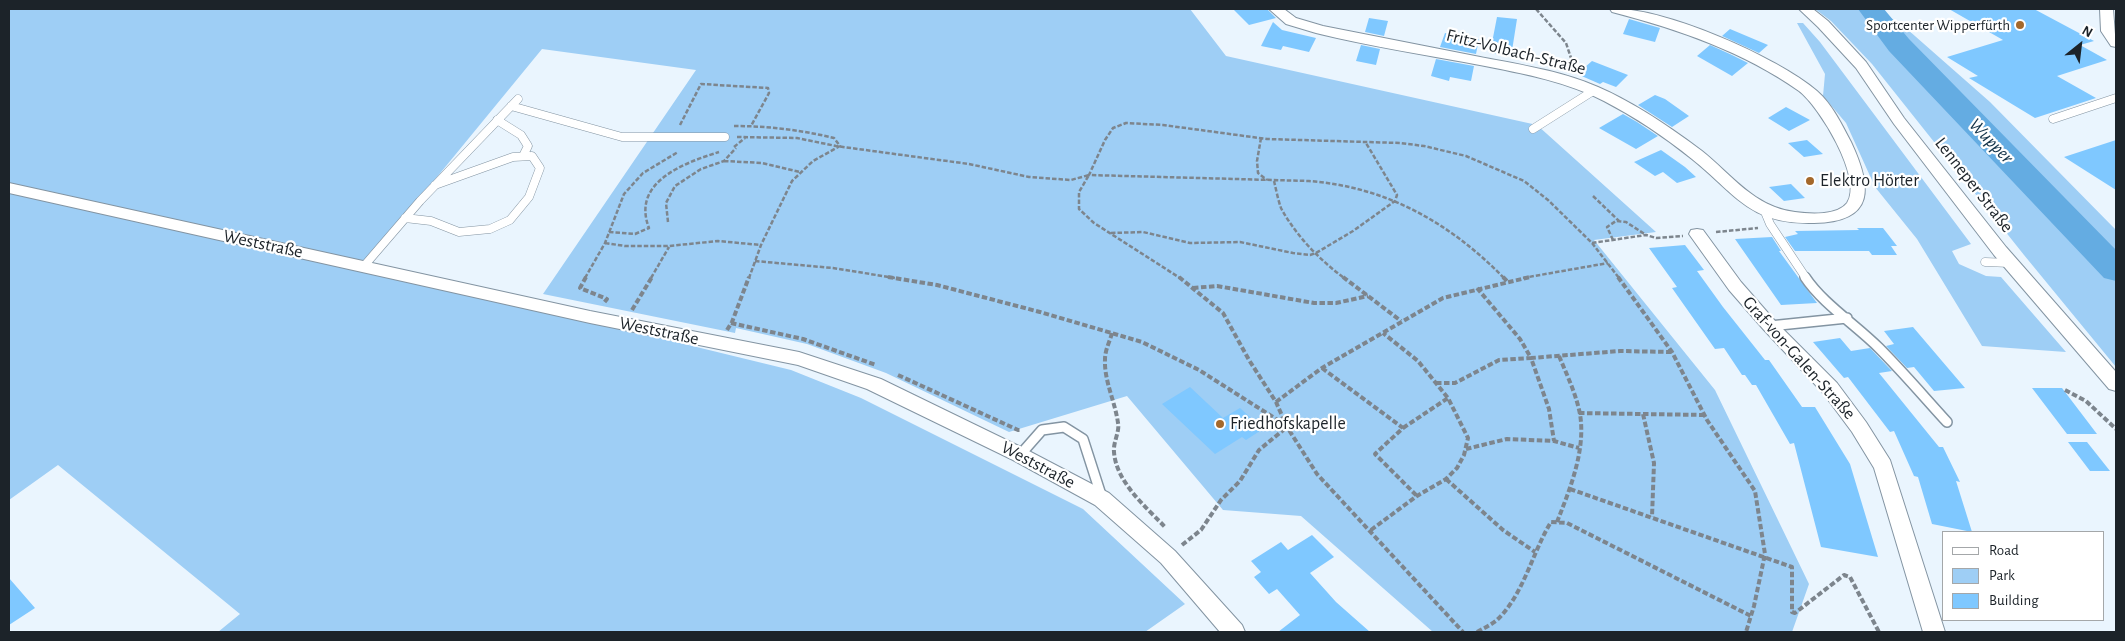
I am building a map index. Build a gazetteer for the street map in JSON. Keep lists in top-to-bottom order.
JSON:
{
  "streets": {
    "street": [
      "Fritz-Volbach-Straße",
      "Lenneper Straße",
      "Weststraße",
      "Graf-von-Galen-Straße"
    ]
  },
  "water": ["Wupper"],
  "places": ["Sportcenter Wipperfürth", "Elektro Hörter", "Friedhofskapelle"],
  "legend": ["Road", "Park", "Building"],
  "north": "top right"
}
